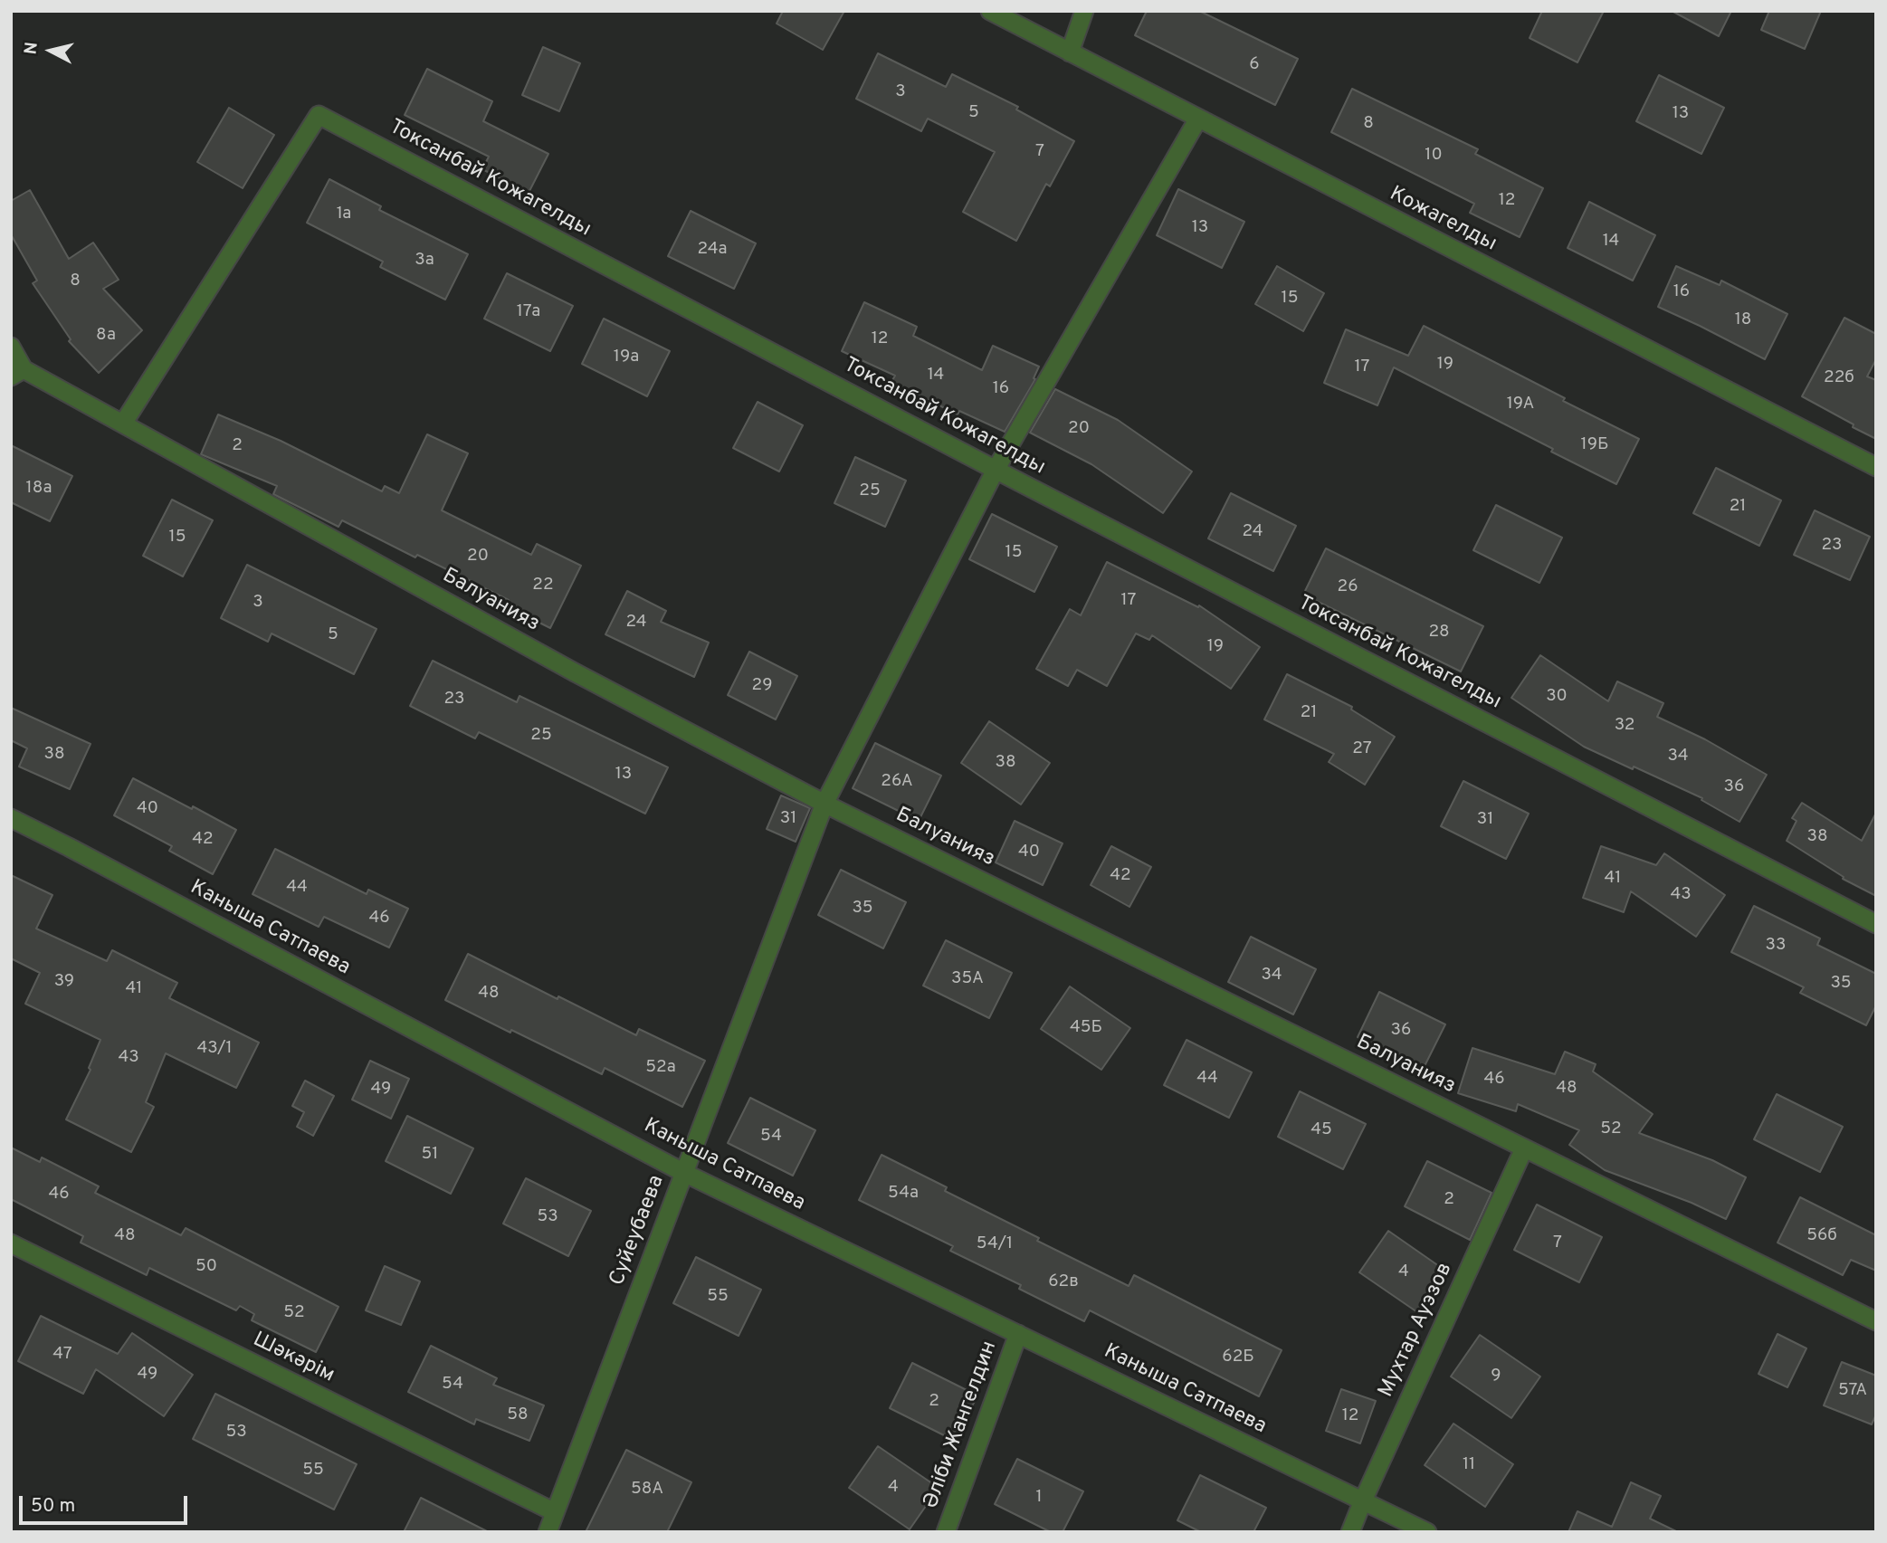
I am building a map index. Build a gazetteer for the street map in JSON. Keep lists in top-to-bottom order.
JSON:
{
  "streets": {
    "street": [
      "Токсанбай Кожагелды",
      "Кожагелды",
      "Балуанияз",
      "Каныша Сатпаева",
      "Суйеубаева",
      "Мухтар Ауэзов",
      "Шәкәрім",
      "Әліби Жангелдин"
    ]
  },
  "crossings": [
    ["Токсанбай Кожагелды", "Балуанияз"],
    ["Токсанбай Кожагелды", "Суйеубаева"],
    ["Кожагелды", "Суйеубаева"],
    ["Балуанияз", "Суйеубаева"],
    ["Балуанияз", "Мухтар Ауэзов"],
    ["Каныша Сатпаева", "Суйеубаева"],
    ["Каныша Сатпаева", "Мухтар Ауэзов"],
    ["Каныша Сатпаева", "Әліби Жангелдин"],
    ["Суйеубаева", "Шәкәрім"]
  ],
  "house_numbers": [
    "6",
    "3",
    "5",
    "13",
    "8",
    "7",
    "10",
    "12",
    "1а",
    "13",
    "14",
    "24а",
    "3а",
    "8",
    "16",
    "15",
    "17а",
    "18",
    "8а",
    "12",
    "19а",
    "19",
    "17",
    "14",
    "22б",
    "16",
    "19А",
    "20",
    "19Б",
    "2",
    "18а",
    "25",
    "21",
    "24",
    "15",
    "23",
    "15",
    "20",
    "22",
    "26",
    "17",
    "3",
    "24",
    "28",
    "5",
    "19",
    "29",
    "30",
    "23",
    "21",
    "32",
    "25",
    "27",
    "38",
    "34",
    "38",
    "13",
    "26А",
    "36",
    "40",
    "31",
    "31",
    "38",
    "42",
    "40",
    "42",
    "41",
    "44",
    "43",
    "35",
    "46",
    "33",
    "34",
    "35А",
    "39",
    "35",
    "41",
    "48",
    "45Б",
    "36",
    "43/1",
    "43",
    "52а",
    "44",
    "46",
    "48",
    "49",
    "52",
    "45",
    "54",
    "51",
    "54а",
    "46",
    "2",
    "53",
    "48",
    "56б",
    "7",
    "54/1",
    "50",
    "4",
    "62в",
    "55",
    "52",
    "47",
    "62Б",
    "49",
    "9",
    "54",
    "57А",
    "2",
    "58",
    "12",
    "53",
    "11",
    "55",
    "4",
    "58А",
    "1"
  ],
  "scale_bar": "50 m",
  "north": "left"
}
